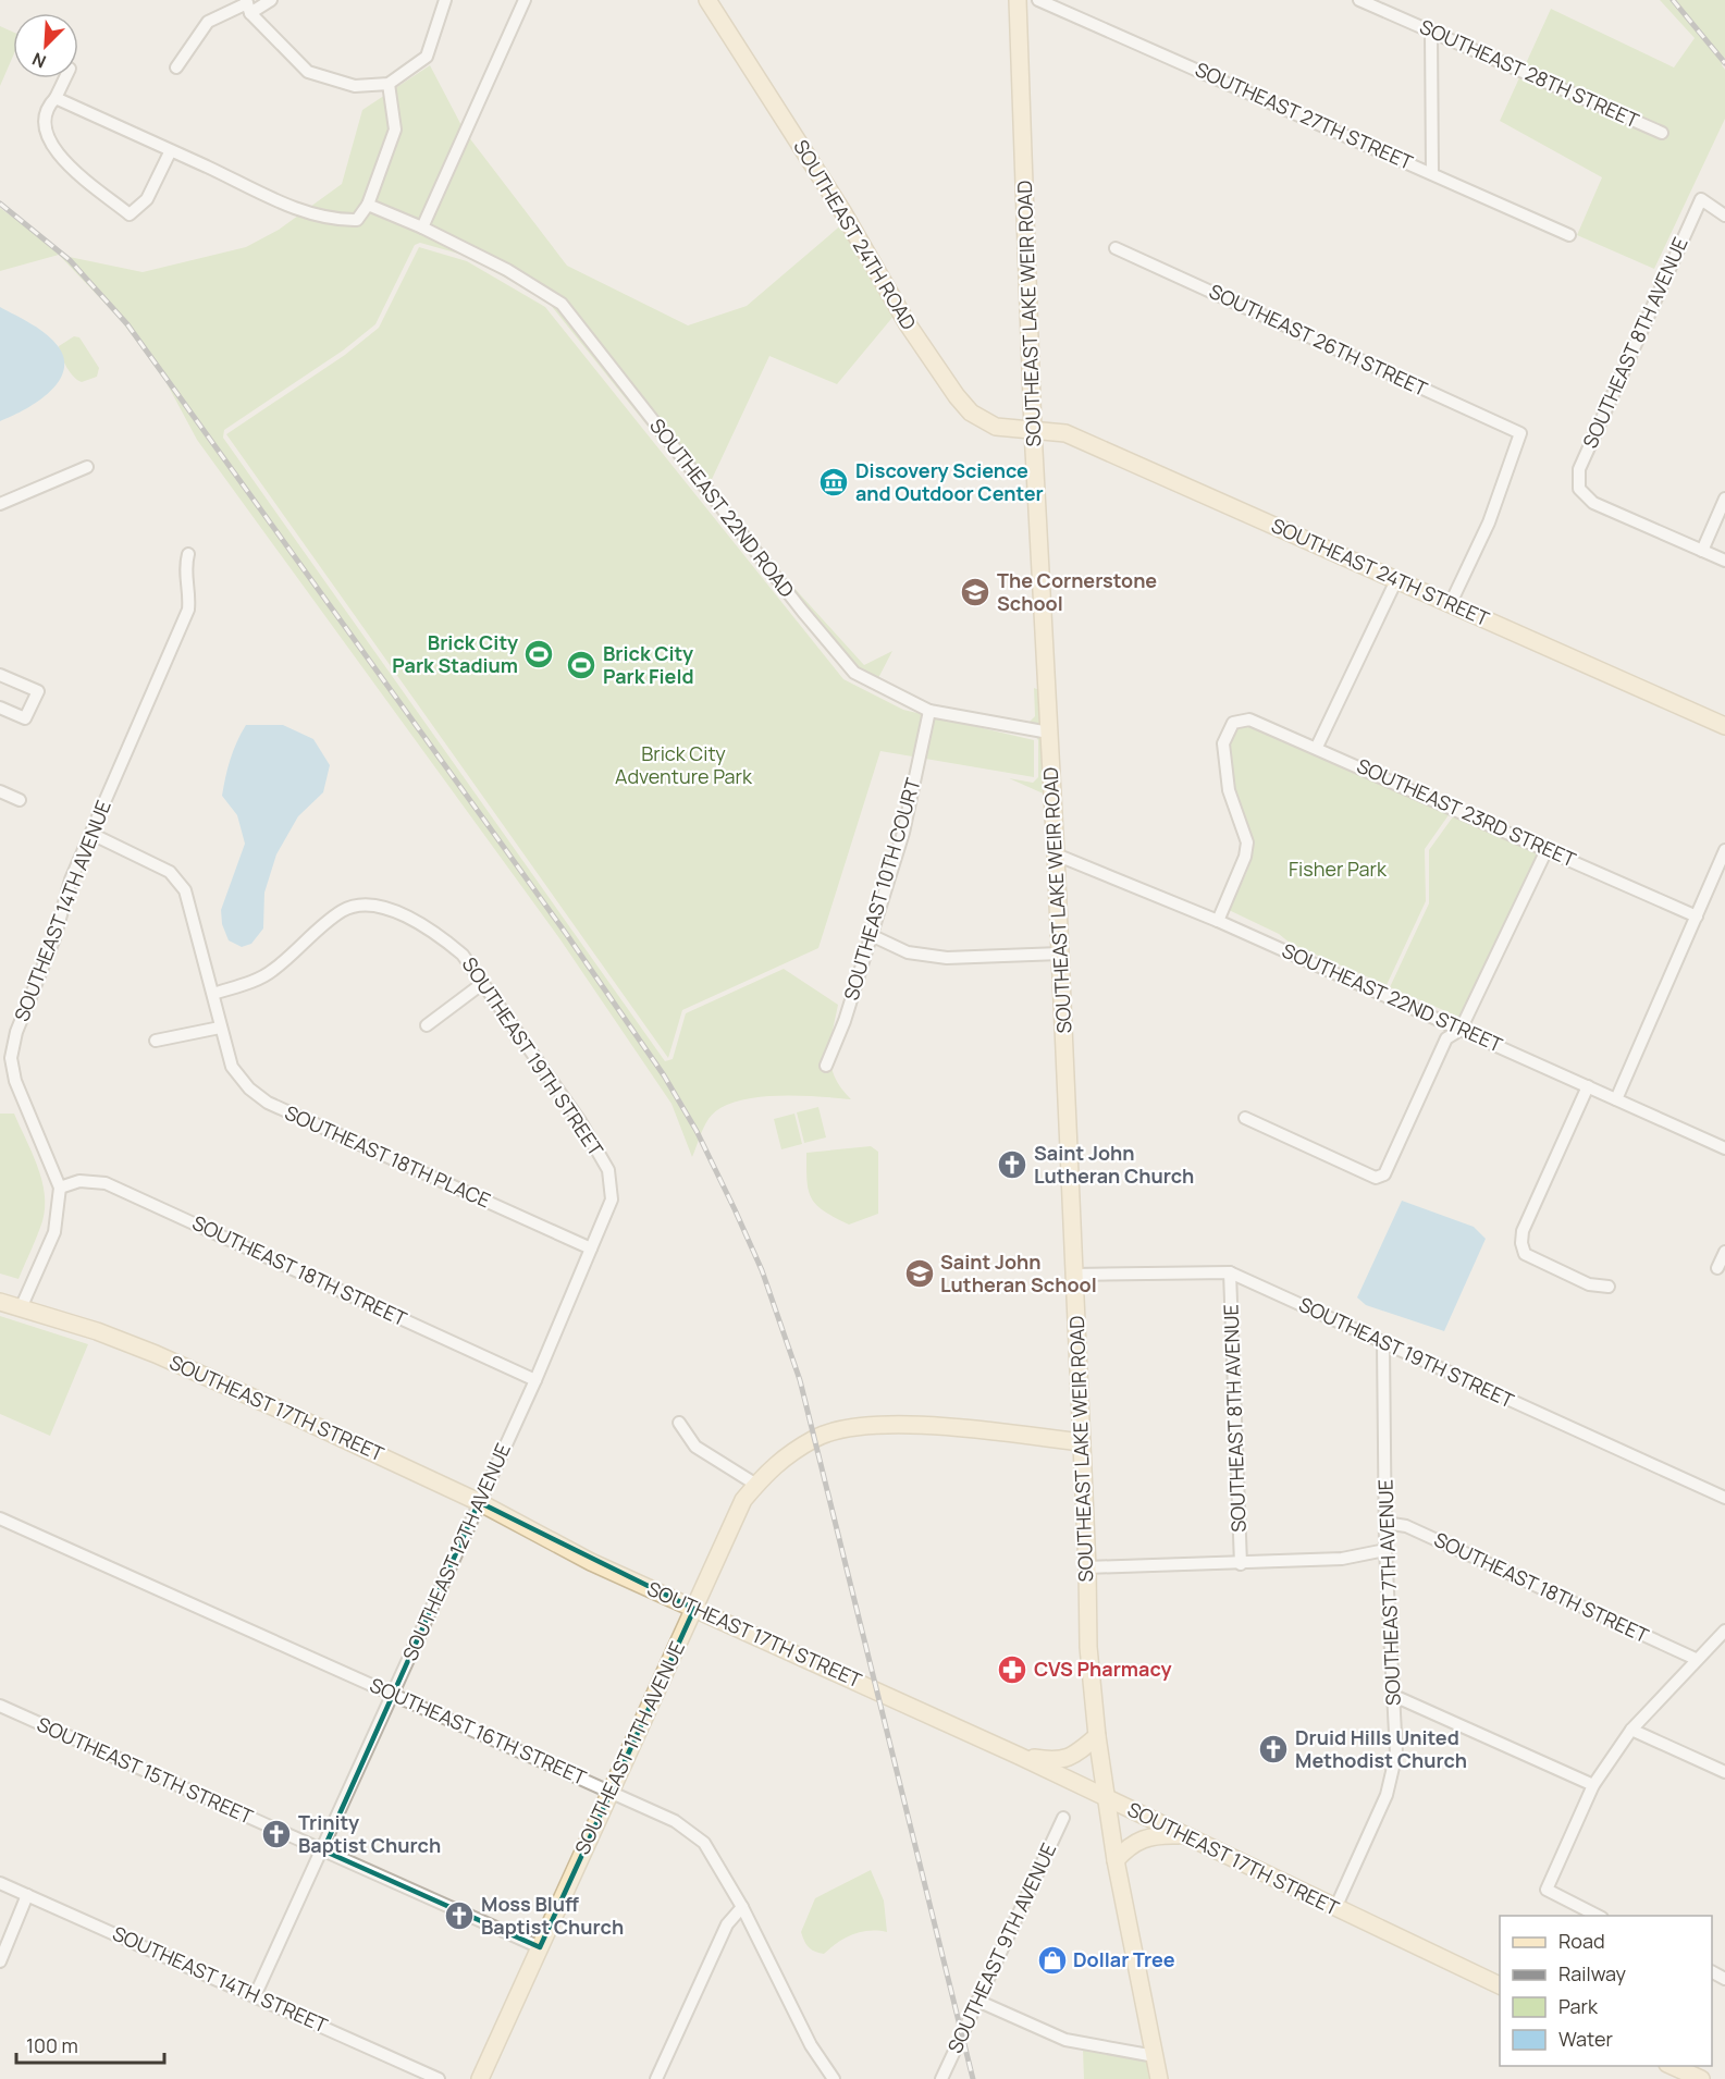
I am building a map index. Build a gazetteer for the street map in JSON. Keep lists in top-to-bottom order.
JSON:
{
  "streets": {
    "main road": [
      "SOUTHEAST 24TH ROAD",
      "SOUTHEAST LAKE WEIR ROAD",
      "SOUTHEAST 24TH STREET",
      "SOUTHEAST 17TH STREET",
      "SOUTHEAST 11TH AVENUE"
    ],
    "street": [
      "SOUTHEAST 28TH STREET",
      "SOUTHEAST 27TH STREET",
      "SOUTHEAST 26TH STREET",
      "SOUTHEAST 8TH AVENUE",
      "SOUTHEAST 22ND ROAD",
      "SOUTHEAST 23RD STREET",
      "SOUTHEAST 10TH COURT",
      "SOUTHEAST 14TH AVENUE",
      "SOUTHEAST 22ND STREET",
      "SOUTHEAST 19TH STREET",
      "SOUTHEAST 18TH PLACE",
      "SOUTHEAST 18TH STREET",
      "SOUTHEAST 12TH AVENUE",
      "SOUTHEAST 7TH AVENUE",
      "SOUTHEAST 16TH STREET",
      "SOUTHEAST 15TH STREET",
      "SOUTHEAST 9TH AVENUE",
      "SOUTHEAST 14TH STREET"
    ]
  },
  "crossings": [
    ["SOUTHEAST 24TH ROAD", "SOUTHEAST LAKE WEIR ROAD"],
    ["SOUTHEAST 24TH ROAD", "SOUTHEAST 24TH STREET"],
    ["SOUTHEAST LAKE WEIR ROAD", "SOUTHEAST 22ND ROAD"],
    ["SOUTHEAST LAKE WEIR ROAD", "SOUTHEAST 24TH STREET"],
    ["SOUTHEAST LAKE WEIR ROAD", "SOUTHEAST 22ND STREET"],
    ["SOUTHEAST LAKE WEIR ROAD", "SOUTHEAST 19TH STREET"],
    ["SOUTHEAST LAKE WEIR ROAD", "SOUTHEAST 17TH STREET"],
    ["SOUTHEAST LAKE WEIR ROAD", "SOUTHEAST 11TH AVENUE"],
    ["SOUTHEAST 26TH STREET", "SOUTHEAST 24TH STREET"],
    ["SOUTHEAST 8TH AVENUE", "SOUTHEAST 19TH STREET"],
    ["SOUTHEAST 22ND ROAD", "SOUTHEAST 10TH COURT"],
    ["SOUTHEAST 23RD STREET", "SOUTHEAST 22ND STREET"],
    ["SOUTHEAST 14TH AVENUE", "SOUTHEAST 18TH PLACE"],
    ["SOUTHEAST 14TH AVENUE", "SOUTHEAST 18TH STREET"],
    ["SOUTHEAST 14TH AVENUE", "SOUTHEAST 17TH STREET"],
    ["SOUTHEAST 19TH STREET", "SOUTHEAST 18TH PLACE"],
    ["SOUTHEAST 19TH STREET", "SOUTHEAST 12TH AVENUE"],
    ["SOUTHEAST 19TH STREET", "SOUTHEAST 7TH AVENUE"],
    ["SOUTHEAST 18TH PLACE", "SOUTHEAST 12TH AVENUE"],
    ["SOUTHEAST 18TH STREET", "SOUTHEAST 12TH AVENUE"],
    ["SOUTHEAST 18TH STREET", "SOUTHEAST 7TH AVENUE"],
    ["SOUTHEAST 17TH STREET", "SOUTHEAST 12TH AVENUE"],
    ["SOUTHEAST 17TH STREET", "SOUTHEAST 7TH AVENUE"],
    ["SOUTHEAST 17TH STREET", "SOUTHEAST 11TH AVENUE"],
    ["SOUTHEAST 12TH AVENUE", "SOUTHEAST 16TH STREET"],
    ["SOUTHEAST 12TH AVENUE", "SOUTHEAST 15TH STREET"],
    ["SOUTHEAST 12TH AVENUE", "SOUTHEAST 14TH STREET"],
    ["SOUTHEAST 16TH STREET", "SOUTHEAST 11TH AVENUE"],
    ["SOUTHEAST 11TH AVENUE", "SOUTHEAST 15TH STREET"]
  ],
  "parks": ["Brick City Adventure Park", "Fisher Park"],
  "places": {
    "museum": ["Discovery Science and Outdoor Center"],
    "school or university": ["The Cornerstone School", "Saint John Lutheran School"],
    "sports": ["Brick City Park Stadium", "Brick City Park Field"],
    "church": [
      "Saint John Lutheran Church",
      "Druid Hills United Methodist Church",
      "Trinity Baptist Church",
      "Moss Bluff Baptist Church"
    ],
    "pharmacy": ["CVS Pharmacy"],
    "shop": ["Dollar Tree"]
  },
  "legend": [
    "Road",
    "Railway",
    "Park",
    "Water"
  ],
  "scale_bar": "100 m",
  "north": "bottom left"
}
